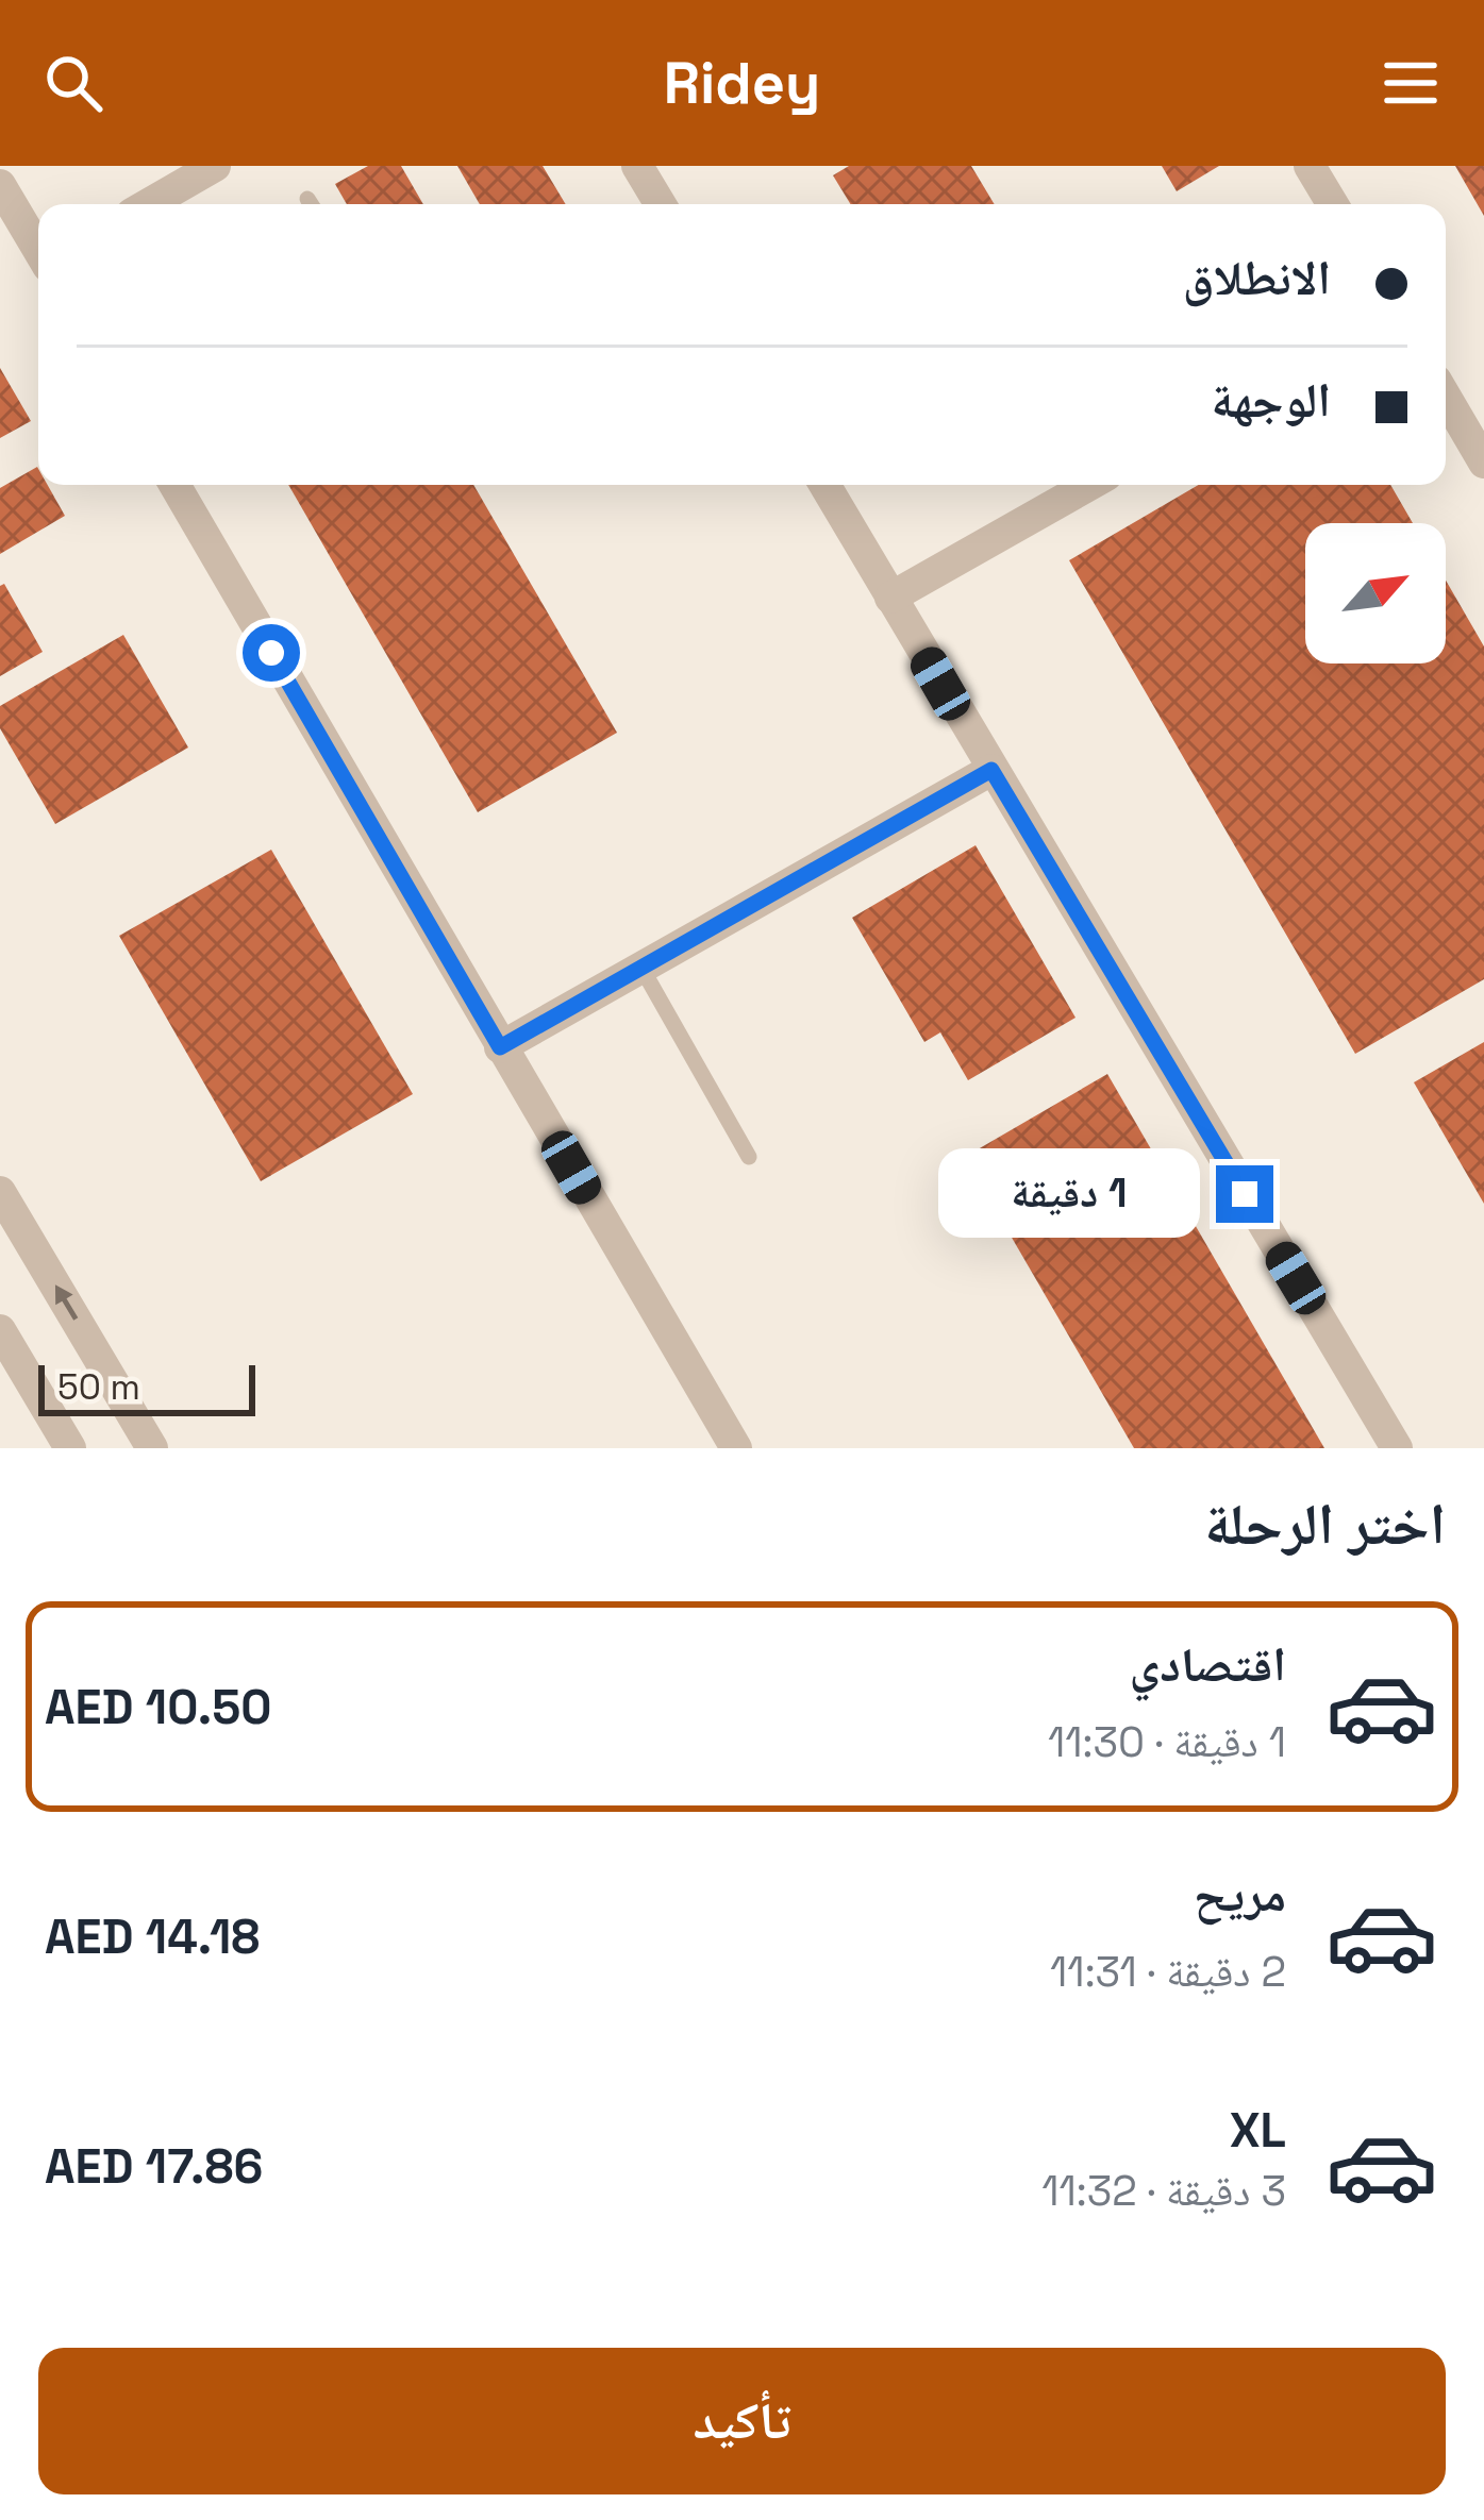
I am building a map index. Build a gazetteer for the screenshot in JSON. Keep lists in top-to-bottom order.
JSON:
{
  "scale_bar": "50 m",
  "north": "top right",
  "page": {
    "header": "Ridey",
    "banner": ["الانطلاق", "الوجهة"],
    "bubble": "1 دقيقة",
    "scale": "50 m",
    "heading": "اختر الرحلة",
    "list": [
      {
        "name": "اقتصادي",
        "note": "1 دقيقة · 11:30",
        "value": "AED 10.50"
      },
      {
        "name": "مريح",
        "note": "2 دقيقة · 11:31",
        "value": "AED 14.18"
      },
      {
        "name": "XL",
        "note": "3 دقيقة · 11:32",
        "value": "AED 17.86"
      }
    ],
    "buttons": "تأكيد"
  }
}
